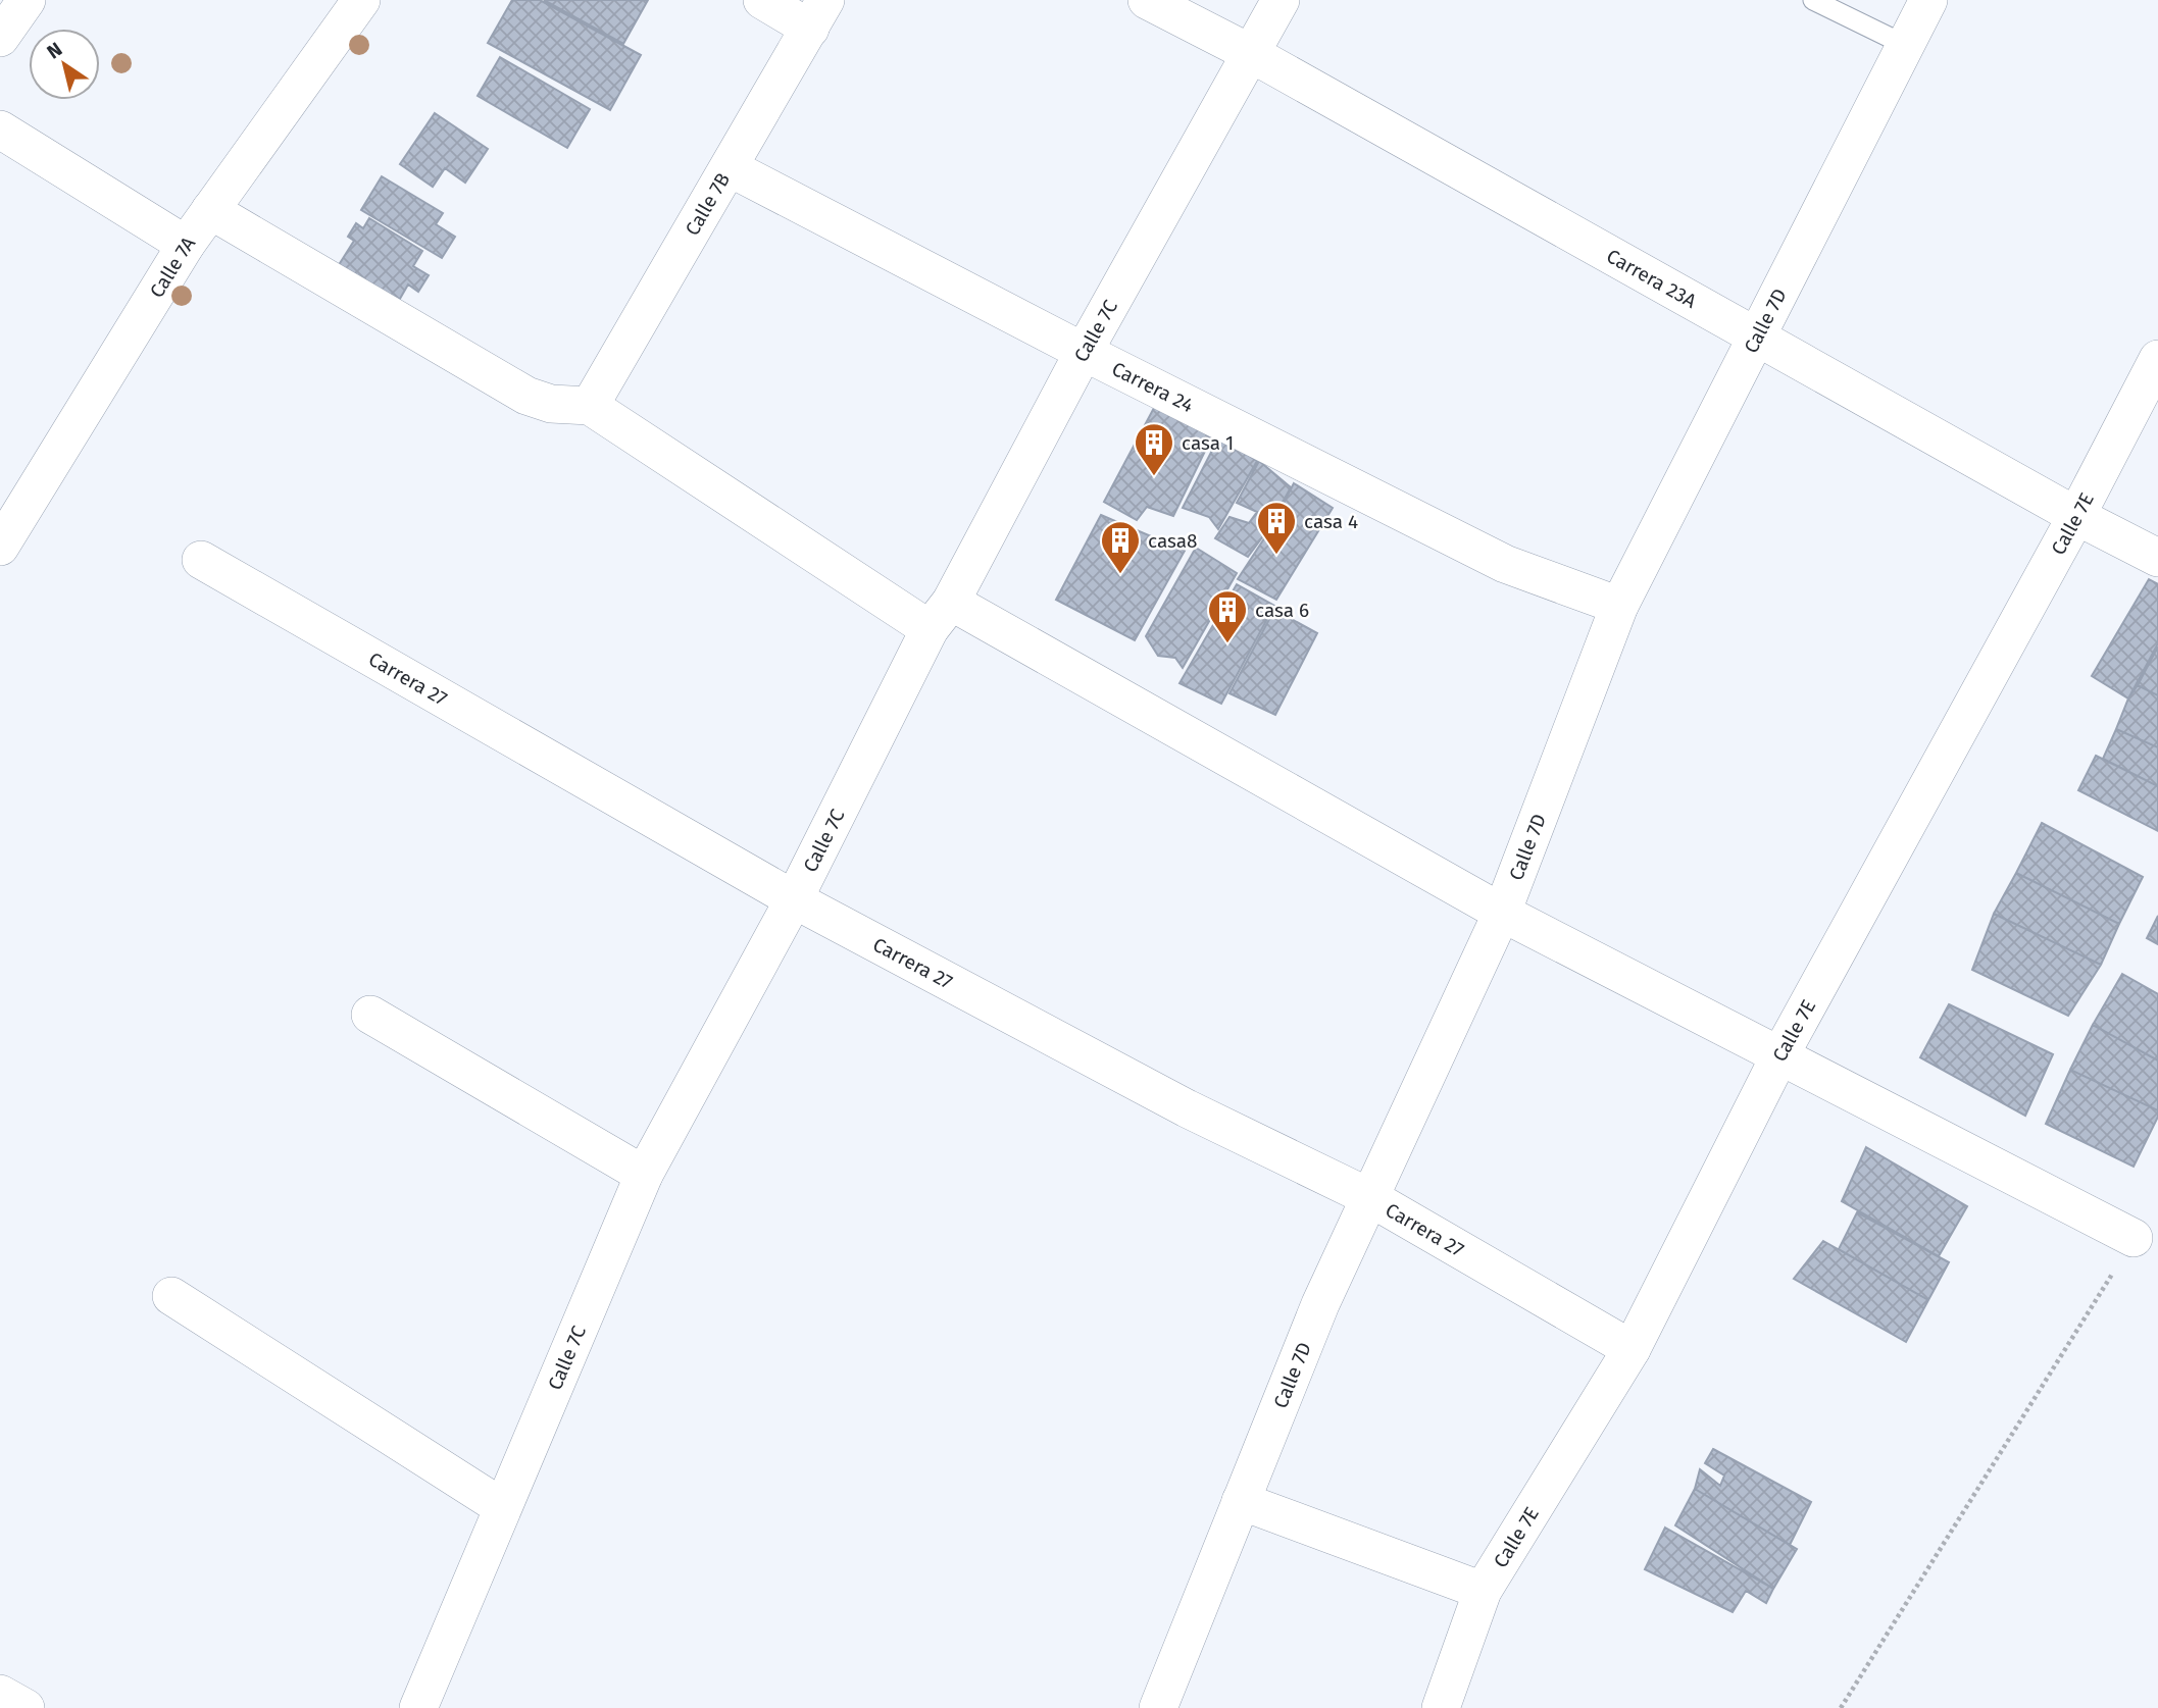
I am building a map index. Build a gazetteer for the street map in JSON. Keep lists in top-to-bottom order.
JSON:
{
  "streets": {
    "street": [
      "Calle 7B",
      "Calle 7A",
      "Carrera 23A",
      "Calle 7D",
      "Calle 7C",
      "Carrera 24",
      "Calle 7E",
      "Carrera 27"
    ]
  },
  "crossings": [
    ["Calle 7B", "Carrera 24"],
    ["Carrera 23A", "Calle 7D"],
    ["Carrera 23A", "Calle 7C"],
    ["Carrera 23A", "Calle 7E"],
    ["Calle 7D", "Carrera 24"],
    ["Calle 7D", "Carrera 27"],
    ["Calle 7C", "Carrera 24"],
    ["Calle 7C", "Carrera 27"],
    ["Calle 7E", "Carrera 27"]
  ],
  "places": {
    "building": [
      "casa 1",
      "casa 4",
      "casa8",
      "casa 6"
    ]
  },
  "north": "top left"
}
